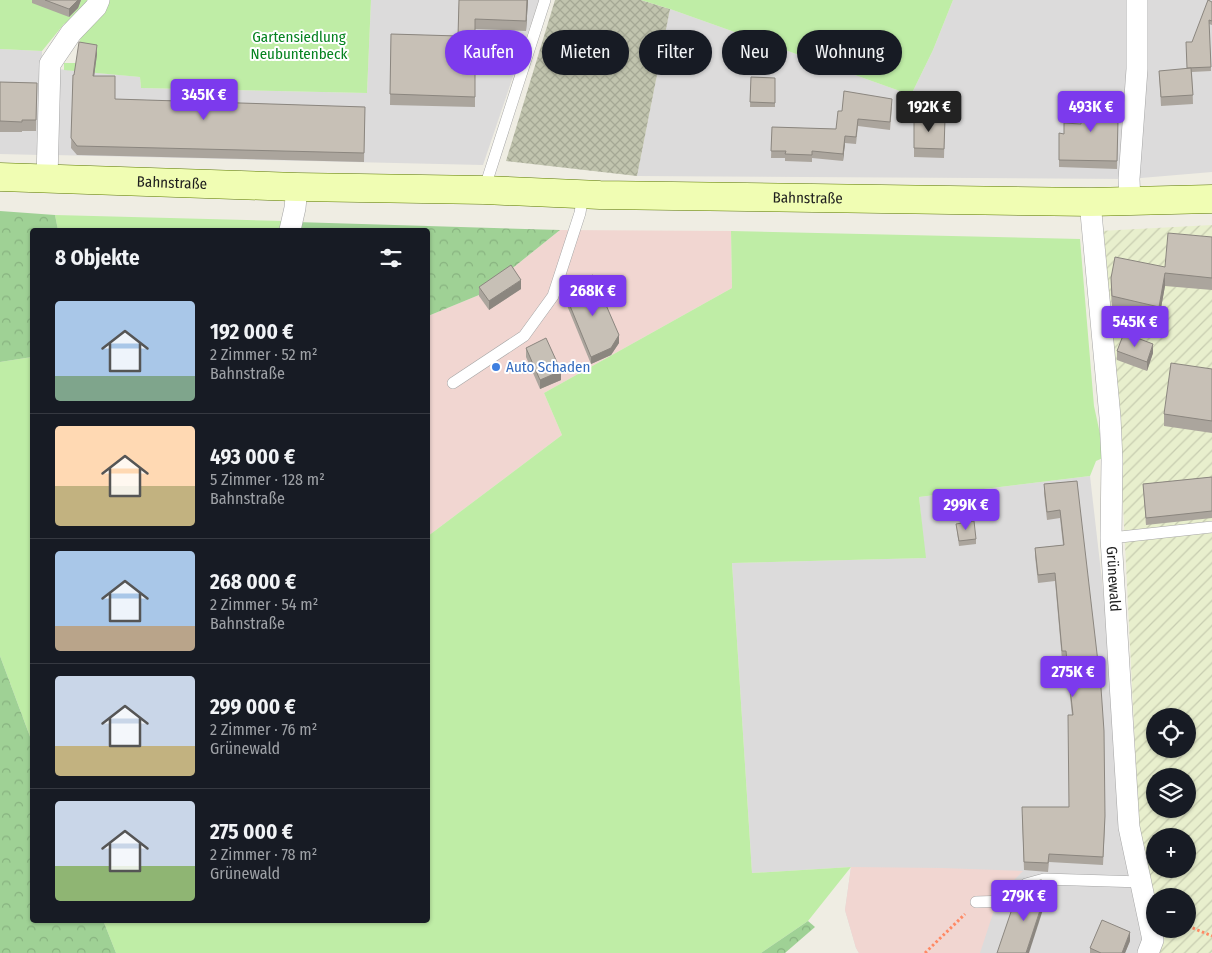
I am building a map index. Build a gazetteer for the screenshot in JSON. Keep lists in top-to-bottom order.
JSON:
{
  "streets": {
    "main road": ["Bahnstraße"],
    "street": ["Grünewald"]
  },
  "crossings": [
    ["Bahnstraße", "Grünewald"]
  ],
  "parks": ["Gartensiedlung Neubuntenbeck"],
  "places": ["Auto Schaden"],
  "page": {
    "chip": [
      "Kaufen",
      "Mieten",
      "Filter",
      "Neu",
      "Wohnung"
    ],
    "price": [
      "345K €",
      "192K €",
      "493K €",
      "268K €",
      "545K €",
      "299K €",
      "275K €",
      "279K €"
    ],
    "heading": "8 Objekte",
    "list": [
      {
        "name": "192 000 €",
        "note": "2 Zimmer · 52 m² · Bahnstraße"
      },
      {
        "name": "493 000 €",
        "note": "5 Zimmer · 128 m² · Bahnstraße"
      },
      {
        "name": "268 000 €",
        "note": "2 Zimmer · 54 m² · Bahnstraße"
      },
      {
        "name": "299 000 €",
        "note": "2 Zimmer · 76 m² · Grünewald"
      },
      {
        "name": "275 000 €",
        "note": "2 Zimmer · 78 m² · Grünewald"
      }
    ],
    "map_buttons": ["+", "−"]
  }
}
